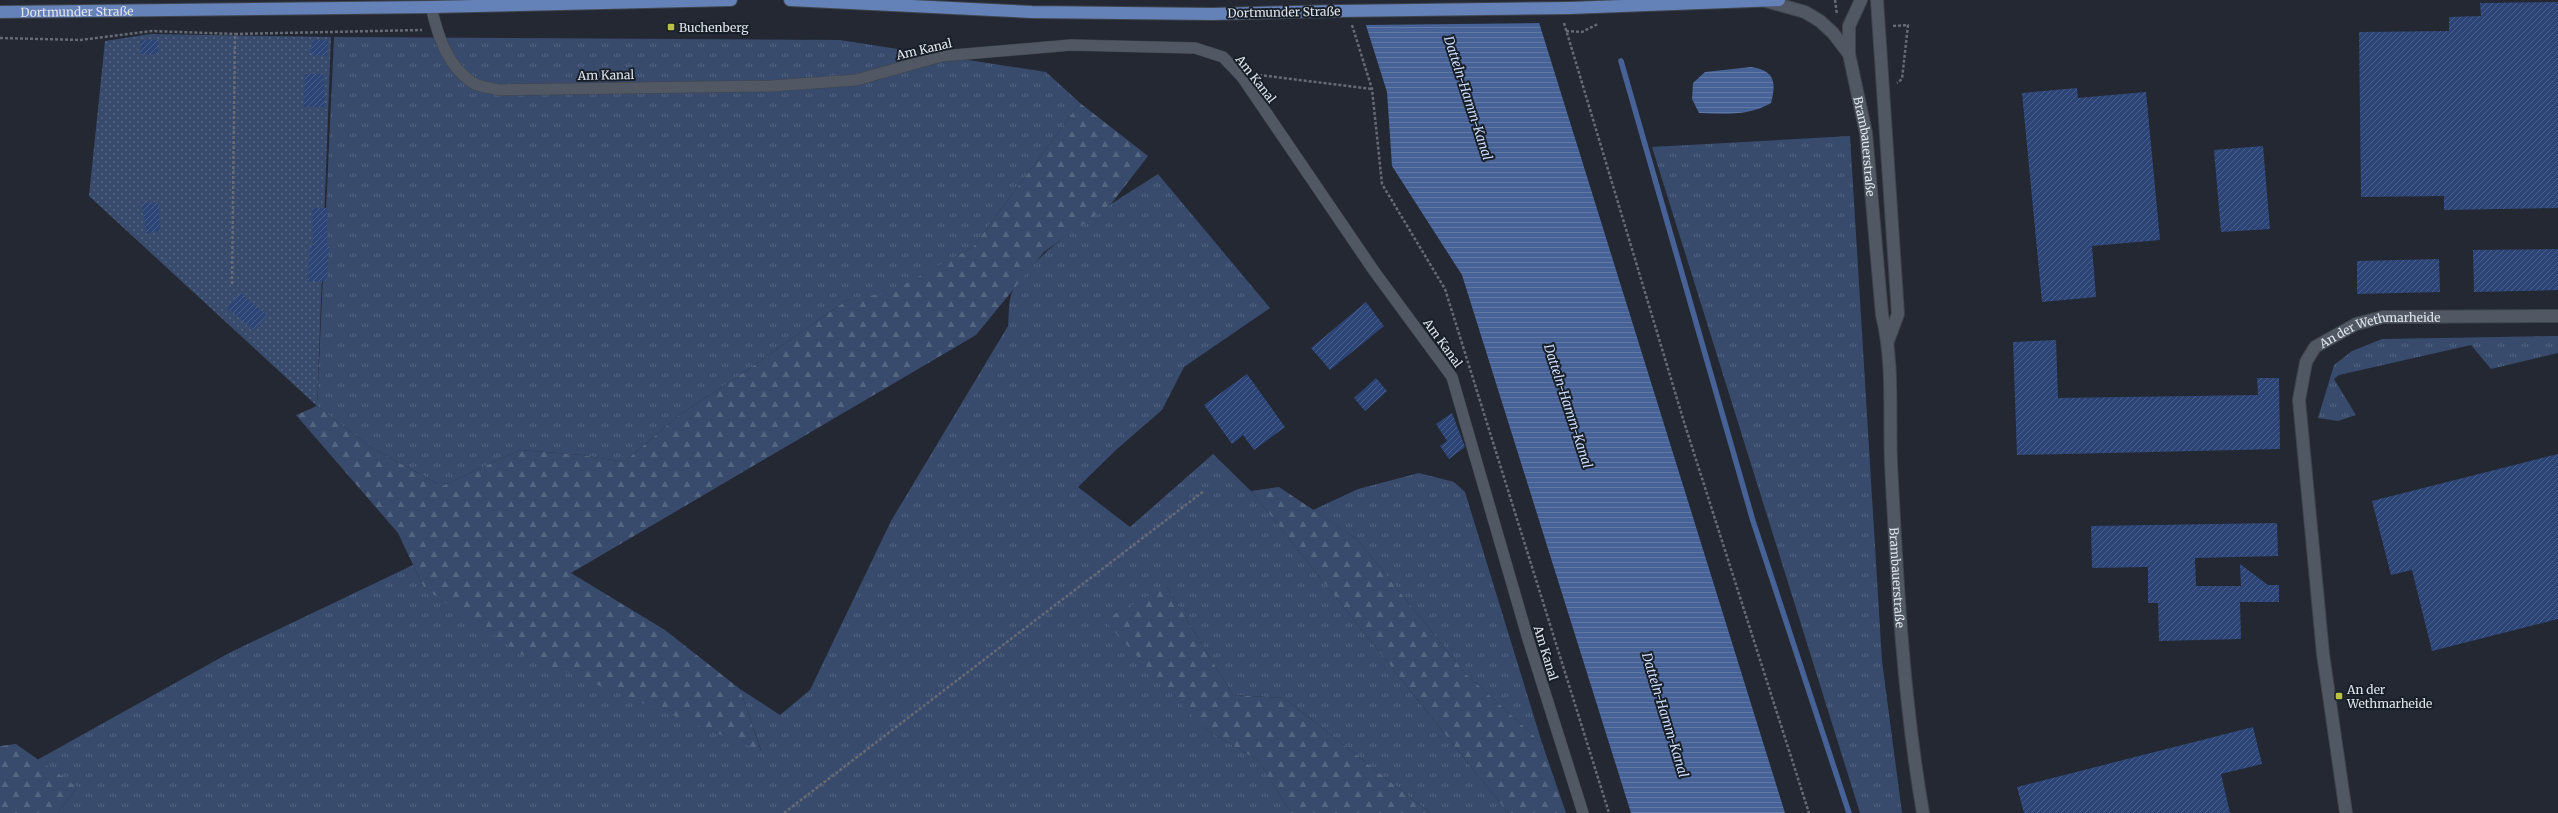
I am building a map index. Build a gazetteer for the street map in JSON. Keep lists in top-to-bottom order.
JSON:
{
  "streets": {
    "main road": ["Dortmunder Straße", "Brambauerstraße", "An der Wethmarheide"],
    "lane": ["Am Kanal"]
  },
  "crossings": [
    ["Dortmunder Straße", "Am Kanal"],
    ["Dortmunder Straße", "Brambauerstraße"]
  ],
  "water": ["Datteln-Hamm-Kanal"],
  "places": {
    "transit": ["Buchenberg", "An der Wethmarheide"]
  }
}
